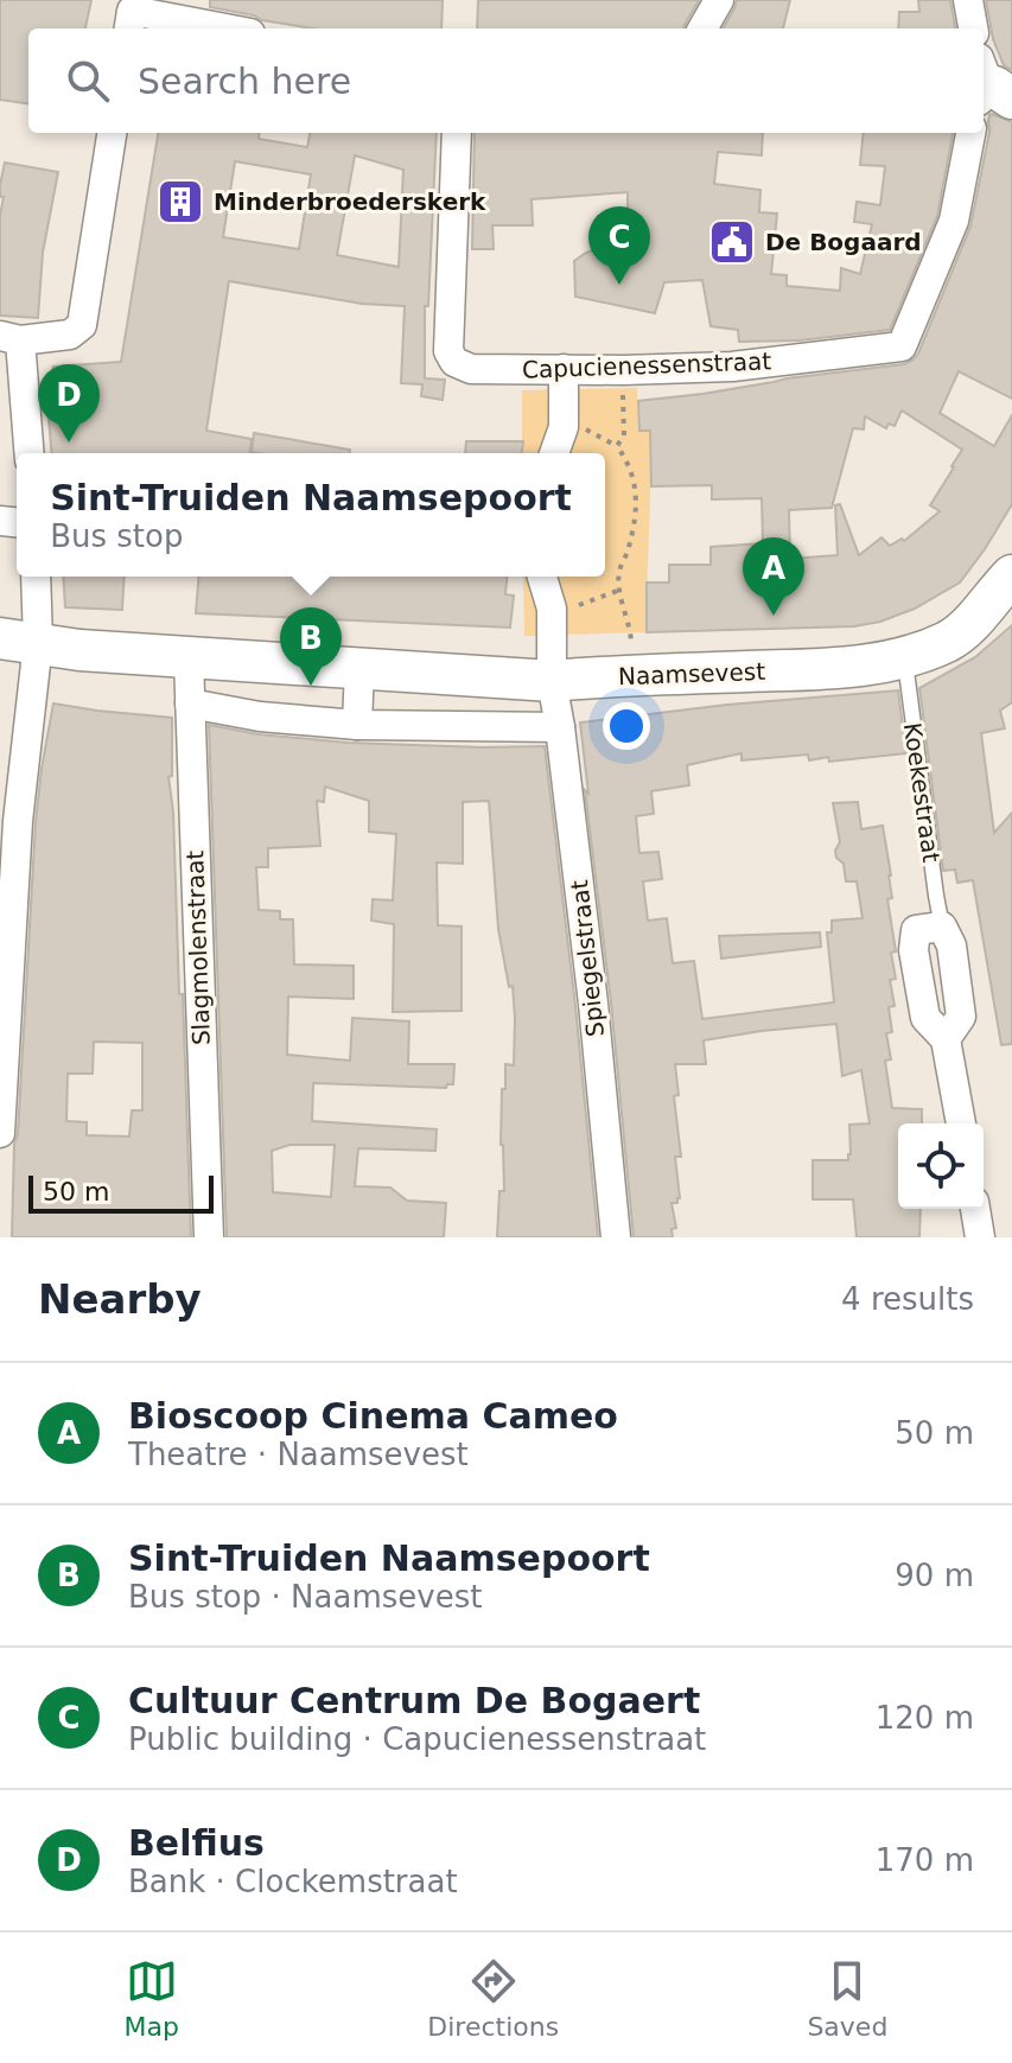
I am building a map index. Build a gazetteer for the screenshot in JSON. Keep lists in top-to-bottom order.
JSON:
{
  "streets": {
    "street": [
      "Capucienessenstraat",
      "Naamsevest",
      "Koekestraat",
      "Slagmolenstraat",
      "Spiegelstraat"
    ]
  },
  "crossings": [
    ["Naamsevest", "Koekestraat"],
    ["Naamsevest", "Slagmolenstraat"],
    ["Naamsevest", "Spiegelstraat"]
  ],
  "places": {
    "building": ["Minderbroederskerk"],
    "public building": ["De Bogaard"]
  },
  "scale_bar": "50 m",
  "page": {
    "search": "Search here",
    "pins": [
      "C",
      "D",
      "A",
      "B"
    ],
    "popup": ["Sint-Truiden Naamsepoort", "Bus stop"],
    "scale": "50 m",
    "heading": ["Nearby", "4 results"],
    "list": [
      {
        "mark": "A",
        "name": "Bioscoop Cinema Cameo",
        "note": "Theatre · Naamsevest",
        "value": "50 m"
      },
      {
        "mark": "B",
        "name": "Sint-Truiden Naamsepoort",
        "note": "Bus stop · Naamsevest",
        "value": "90 m"
      },
      {
        "mark": "C",
        "name": "Cultuur Centrum De Bogaert",
        "note": "Public building · Capucienessenstraat",
        "value": "120 m"
      },
      {
        "mark": "D",
        "name": "Belfius",
        "note": "Bank · Clockemstraat",
        "value": "170 m"
      }
    ],
    "nav": ["Map", "Directions", "Saved"]
  }
}
